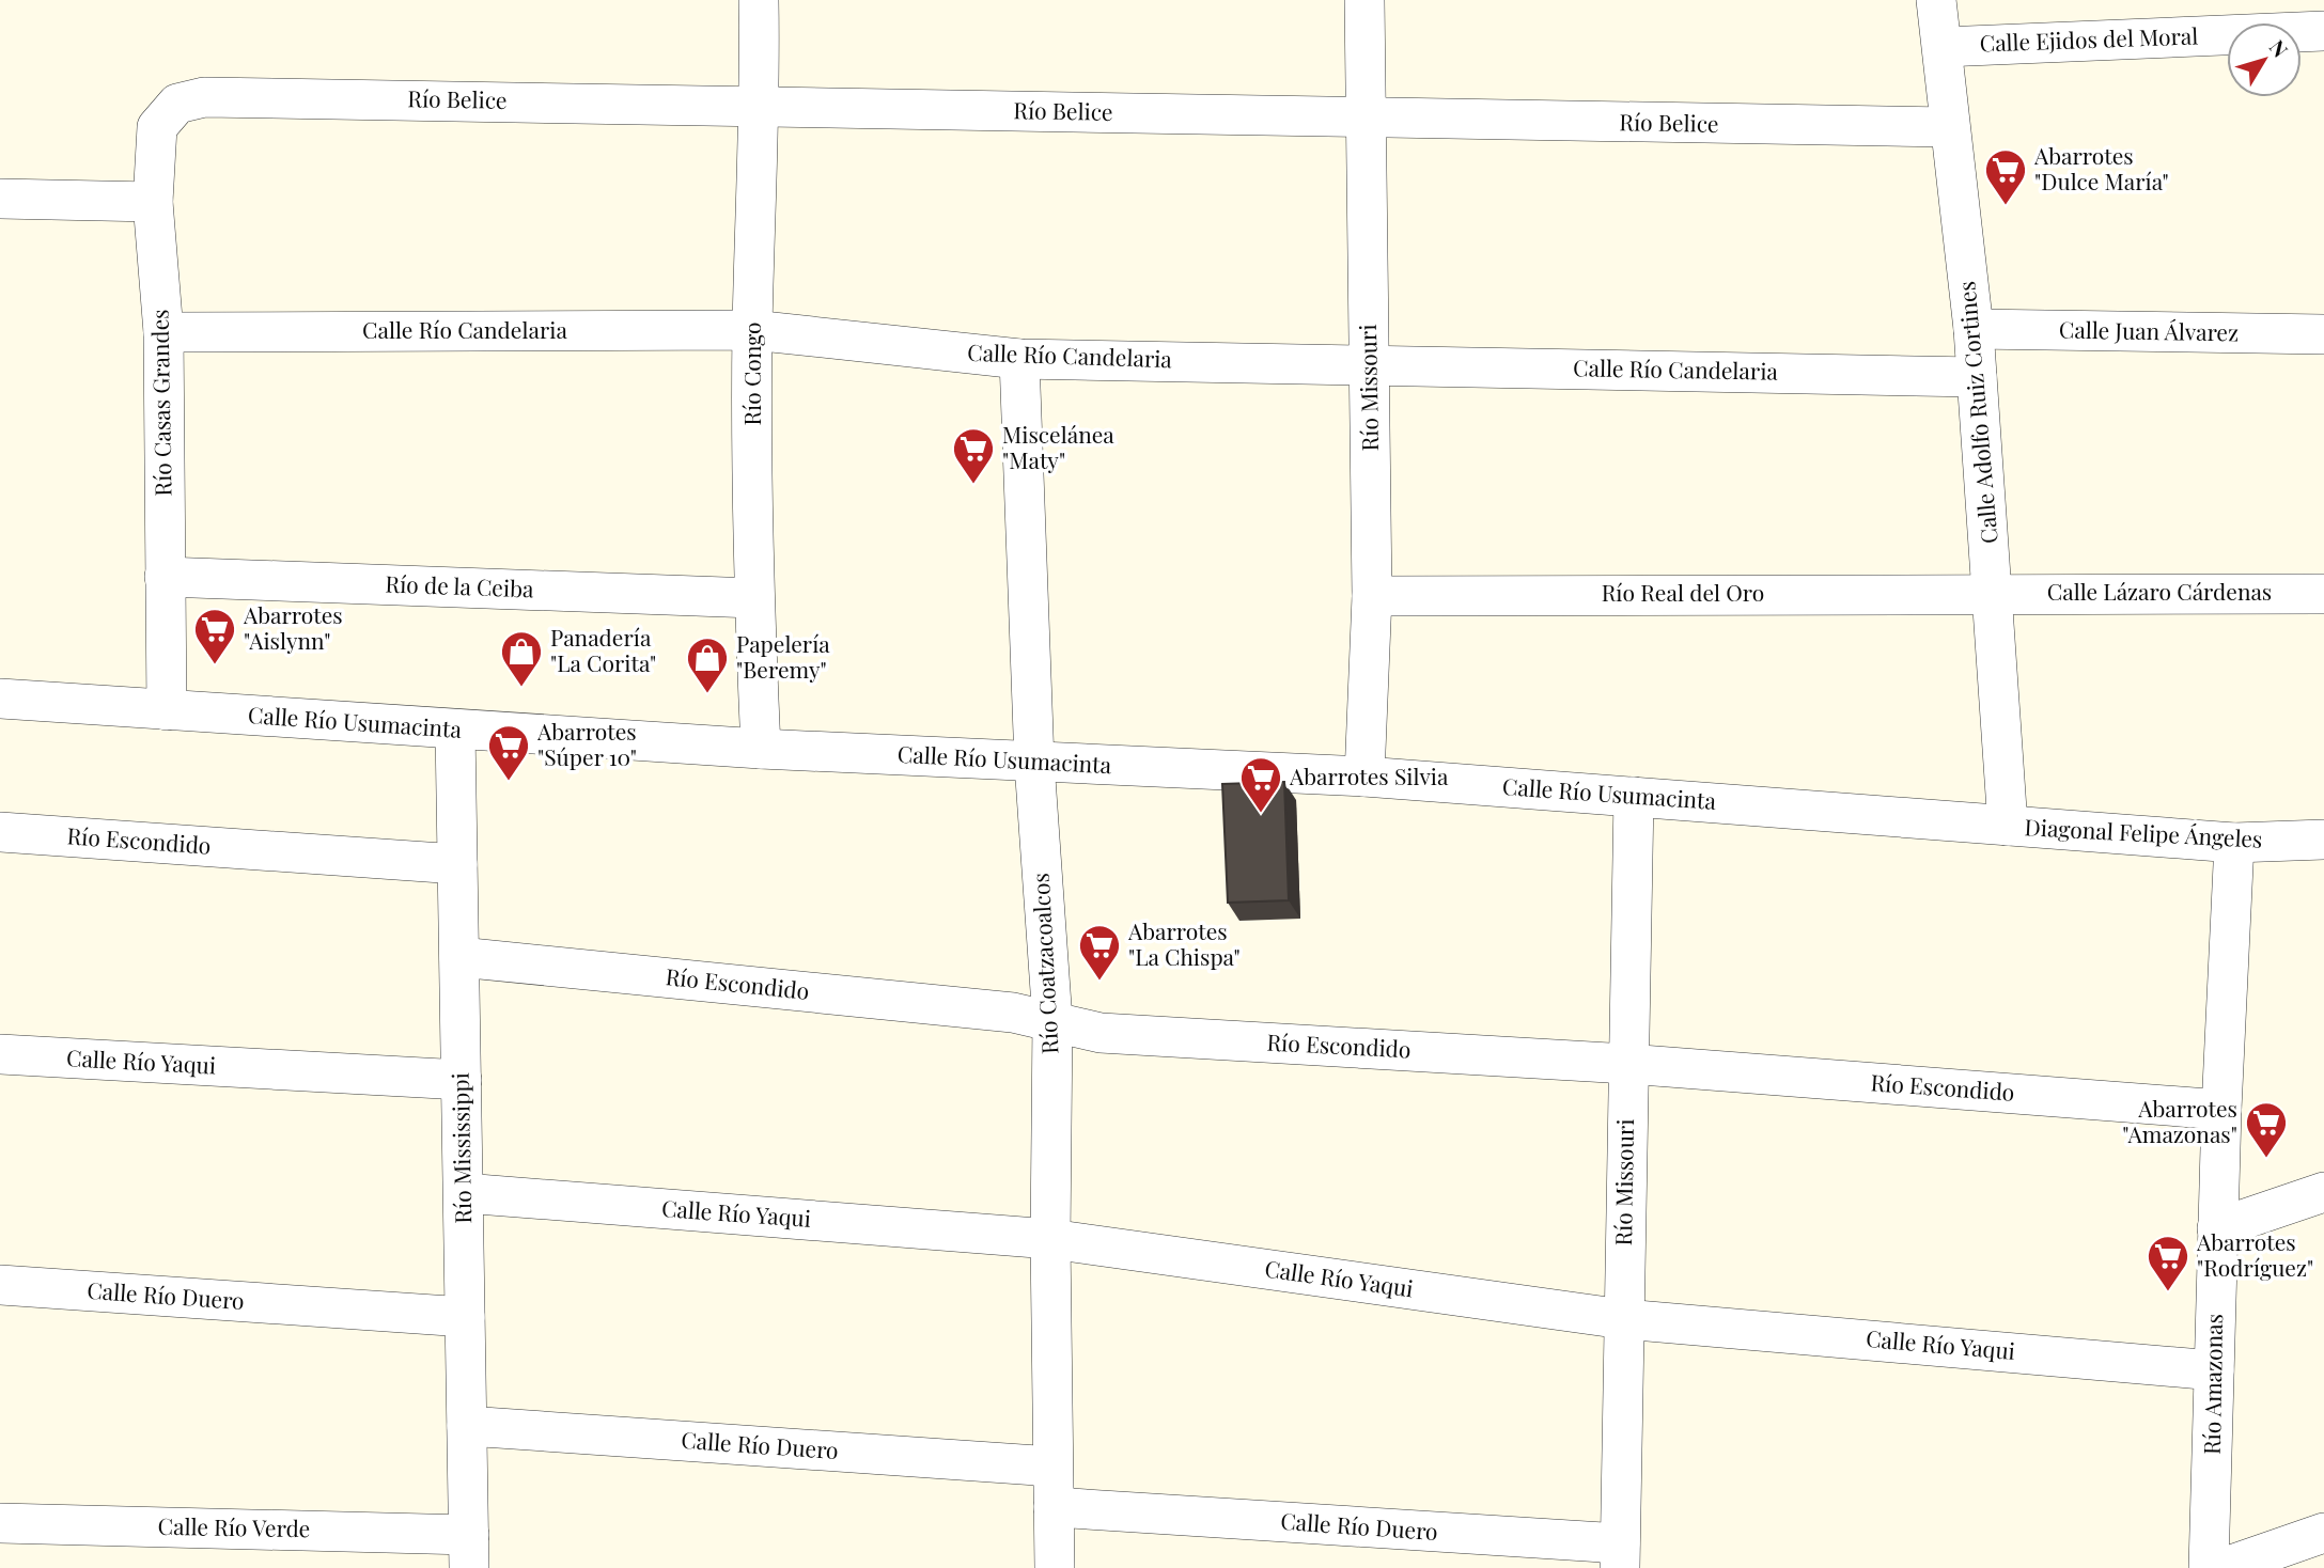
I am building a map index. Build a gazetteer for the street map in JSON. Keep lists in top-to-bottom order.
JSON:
{
  "streets": {
    "street": [
      "Calle Ejidos del Moral",
      "Río Belice",
      "Calle Río Candelaria",
      "Calle Juan Álvarez",
      "Río Congo",
      "Río Missouri",
      "Río Casas Grandes",
      "Calle Adolfo Ruiz Cortines",
      "Río de la Ceiba",
      "Calle Lázaro Cárdenas",
      "Río Real del Oro",
      "Calle Río Usumacinta",
      "Diagonal Felipe Ángeles",
      "Río Escondido",
      "Río Coatzacoalcos",
      "Calle Río Yaqui",
      "Río Mississippi",
      "Calle Río Duero",
      "Río Amazonas",
      "Calle Río Verde"
    ]
  },
  "crossings": [
    ["Calle Ejidos del Moral", "Calle Adolfo Ruiz Cortines"],
    ["Río Belice", "Río Congo"],
    ["Río Belice", "Río Missouri"],
    ["Río Belice", "Río Casas Grandes"],
    ["Río Belice", "Calle Adolfo Ruiz Cortines"],
    ["Calle Río Candelaria", "Río Congo"],
    ["Calle Río Candelaria", "Río Missouri"],
    ["Calle Río Candelaria", "Río Casas Grandes"],
    ["Calle Río Candelaria", "Calle Adolfo Ruiz Cortines"],
    ["Calle Río Candelaria", "Río Coatzacoalcos"],
    ["Calle Juan Álvarez", "Calle Adolfo Ruiz Cortines"],
    ["Río Congo", "Río de la Ceiba"],
    ["Río Congo", "Calle Río Usumacinta"],
    ["Río Missouri", "Río Real del Oro"],
    ["Río Missouri", "Calle Río Usumacinta"],
    ["Río Missouri", "Río Escondido"],
    ["Río Missouri", "Calle Río Yaqui"],
    ["Río Missouri", "Calle Río Duero"],
    ["Río Casas Grandes", "Río de la Ceiba"],
    ["Río Casas Grandes", "Calle Río Usumacinta"],
    ["Calle Adolfo Ruiz Cortines", "Calle Lázaro Cárdenas"],
    ["Calle Adolfo Ruiz Cortines", "Río Real del Oro"],
    ["Calle Adolfo Ruiz Cortines", "Calle Río Usumacinta"],
    ["Calle Adolfo Ruiz Cortines", "Diagonal Felipe Ángeles"],
    ["Calle Lázaro Cárdenas", "Río Real del Oro"],
    ["Calle Río Usumacinta", "Diagonal Felipe Ángeles"],
    ["Calle Río Usumacinta", "Río Coatzacoalcos"],
    ["Calle Río Usumacinta", "Río Mississippi"],
    ["Diagonal Felipe Ángeles", "Río Amazonas"],
    ["Río Escondido", "Río Coatzacoalcos"],
    ["Río Escondido", "Río Mississippi"],
    ["Río Escondido", "Río Amazonas"],
    ["Río Coatzacoalcos", "Calle Río Yaqui"],
    ["Río Coatzacoalcos", "Calle Río Duero"],
    ["Calle Río Yaqui", "Río Mississippi"],
    ["Calle Río Yaqui", "Río Amazonas"],
    ["Río Mississippi", "Calle Río Duero"],
    ["Río Mississippi", "Calle Río Verde"]
  ],
  "places": {
    "supermarket": [
      "Abarrotes \"Dulce María\"",
      "Miscelánea \"Maty\"",
      "Abarrotes \"Aislynn\"",
      "Abarrotes \"Súper 10\"",
      "Abarrotes Silvia",
      "Abarrotes \"La Chispa\"",
      "Abarrotes \"Amazonas\"",
      "Abarrotes \"Rodríguez\""
    ],
    "shop": ["Panadería \"La Corita\"", "Papelería \"Beremy\""]
  },
  "north": "top right"
}
